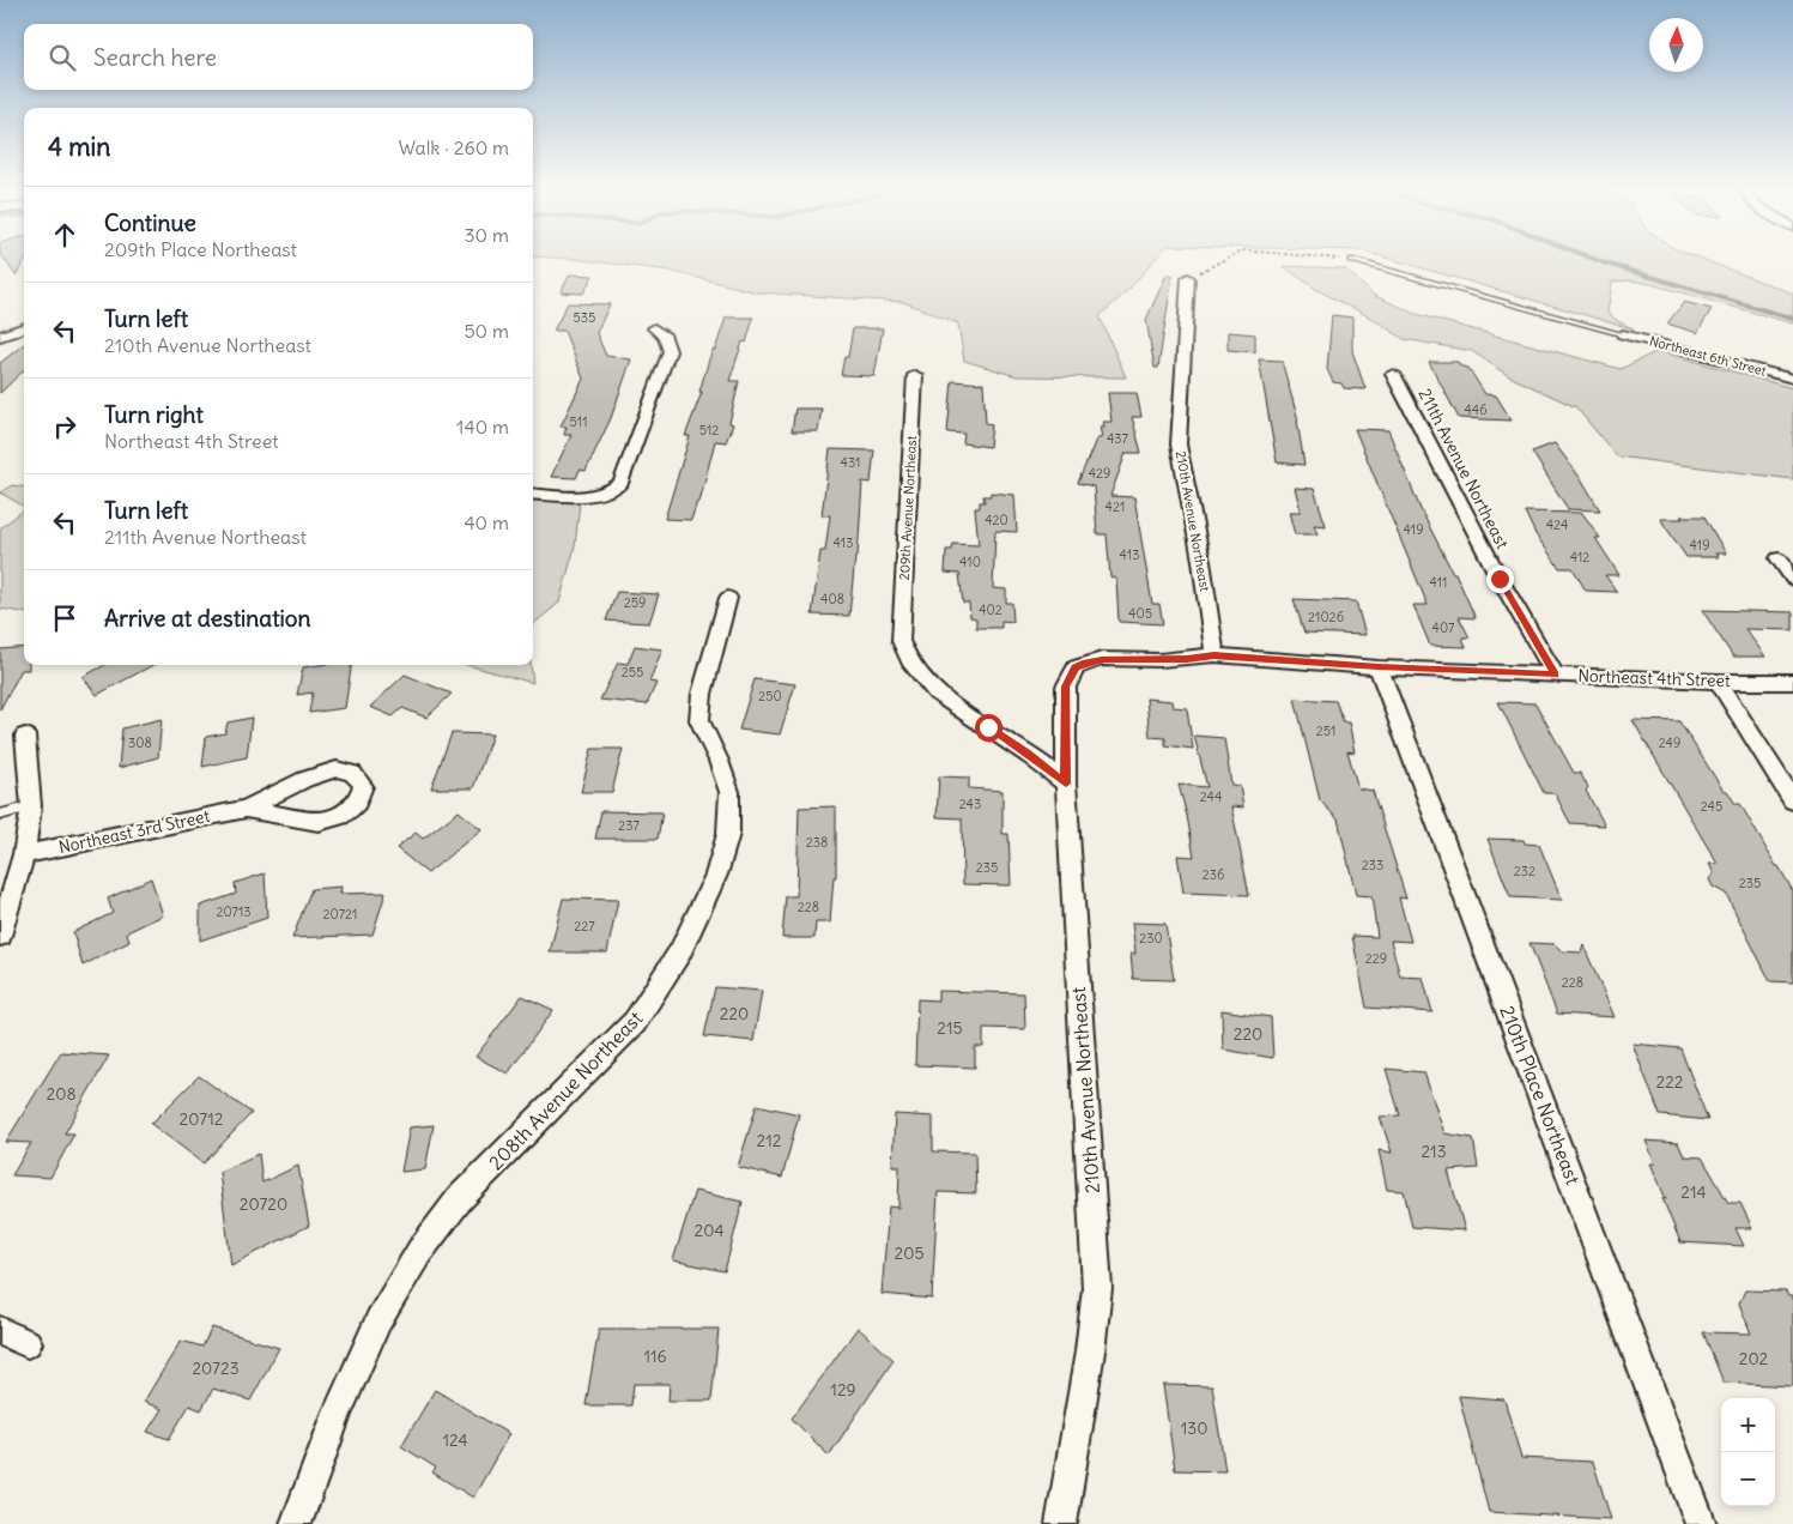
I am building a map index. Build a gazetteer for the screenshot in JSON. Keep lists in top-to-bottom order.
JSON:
{
  "streets": {
    "street": [
      "Northeast 6th Street",
      "211th Avenue Northeast",
      "209th Avenue Northeast",
      "210th Avenue Northeast",
      "Northeast 4th Street",
      "Northeast 3rd Street",
      "208th Avenue Northeast",
      "210th Place Northeast"
    ]
  },
  "crossings": [
    ["211th Avenue Northeast", "Northeast 4th Street"],
    ["209th Avenue Northeast", "210th Avenue Northeast"],
    ["210th Avenue Northeast", "Northeast 4th Street"],
    ["Northeast 4th Street", "210th Place Northeast"]
  ],
  "house_numbers": [
    "535",
    "446",
    "511",
    "512",
    "437",
    "431",
    "429",
    "421",
    "420",
    "424",
    "419",
    "413",
    "419",
    "413",
    "412",
    "410",
    "411",
    "408",
    "259",
    "402",
    "405",
    "21026",
    "407",
    "255",
    "250",
    "251",
    "308",
    "249",
    "244",
    "243",
    "245",
    "237",
    "238",
    "233",
    "235",
    "232",
    "236",
    "235",
    "228",
    "20713",
    "20721",
    "227",
    "230",
    "229",
    "228",
    "220",
    "215",
    "220",
    "222",
    "208",
    "20712",
    "212",
    "213",
    "214",
    "20720",
    "204",
    "205",
    "116",
    "202",
    "20723",
    "129",
    "130",
    "124"
  ],
  "north": "top",
  "page": {
    "search": "Search here",
    "heading": ["4 min", "Walk · 260 m"],
    "list": [
      ["Continue", "209th Place Northeast", "30 m"],
      ["Turn left", "210th Avenue Northeast", "50 m"],
      ["Turn right", "Northeast 4th Street", "140 m"],
      ["Turn left", "211th Avenue Northeast", "40 m"],
      "Arrive at destination"
    ],
    "map_buttons": ["+", "−"]
  }
}
